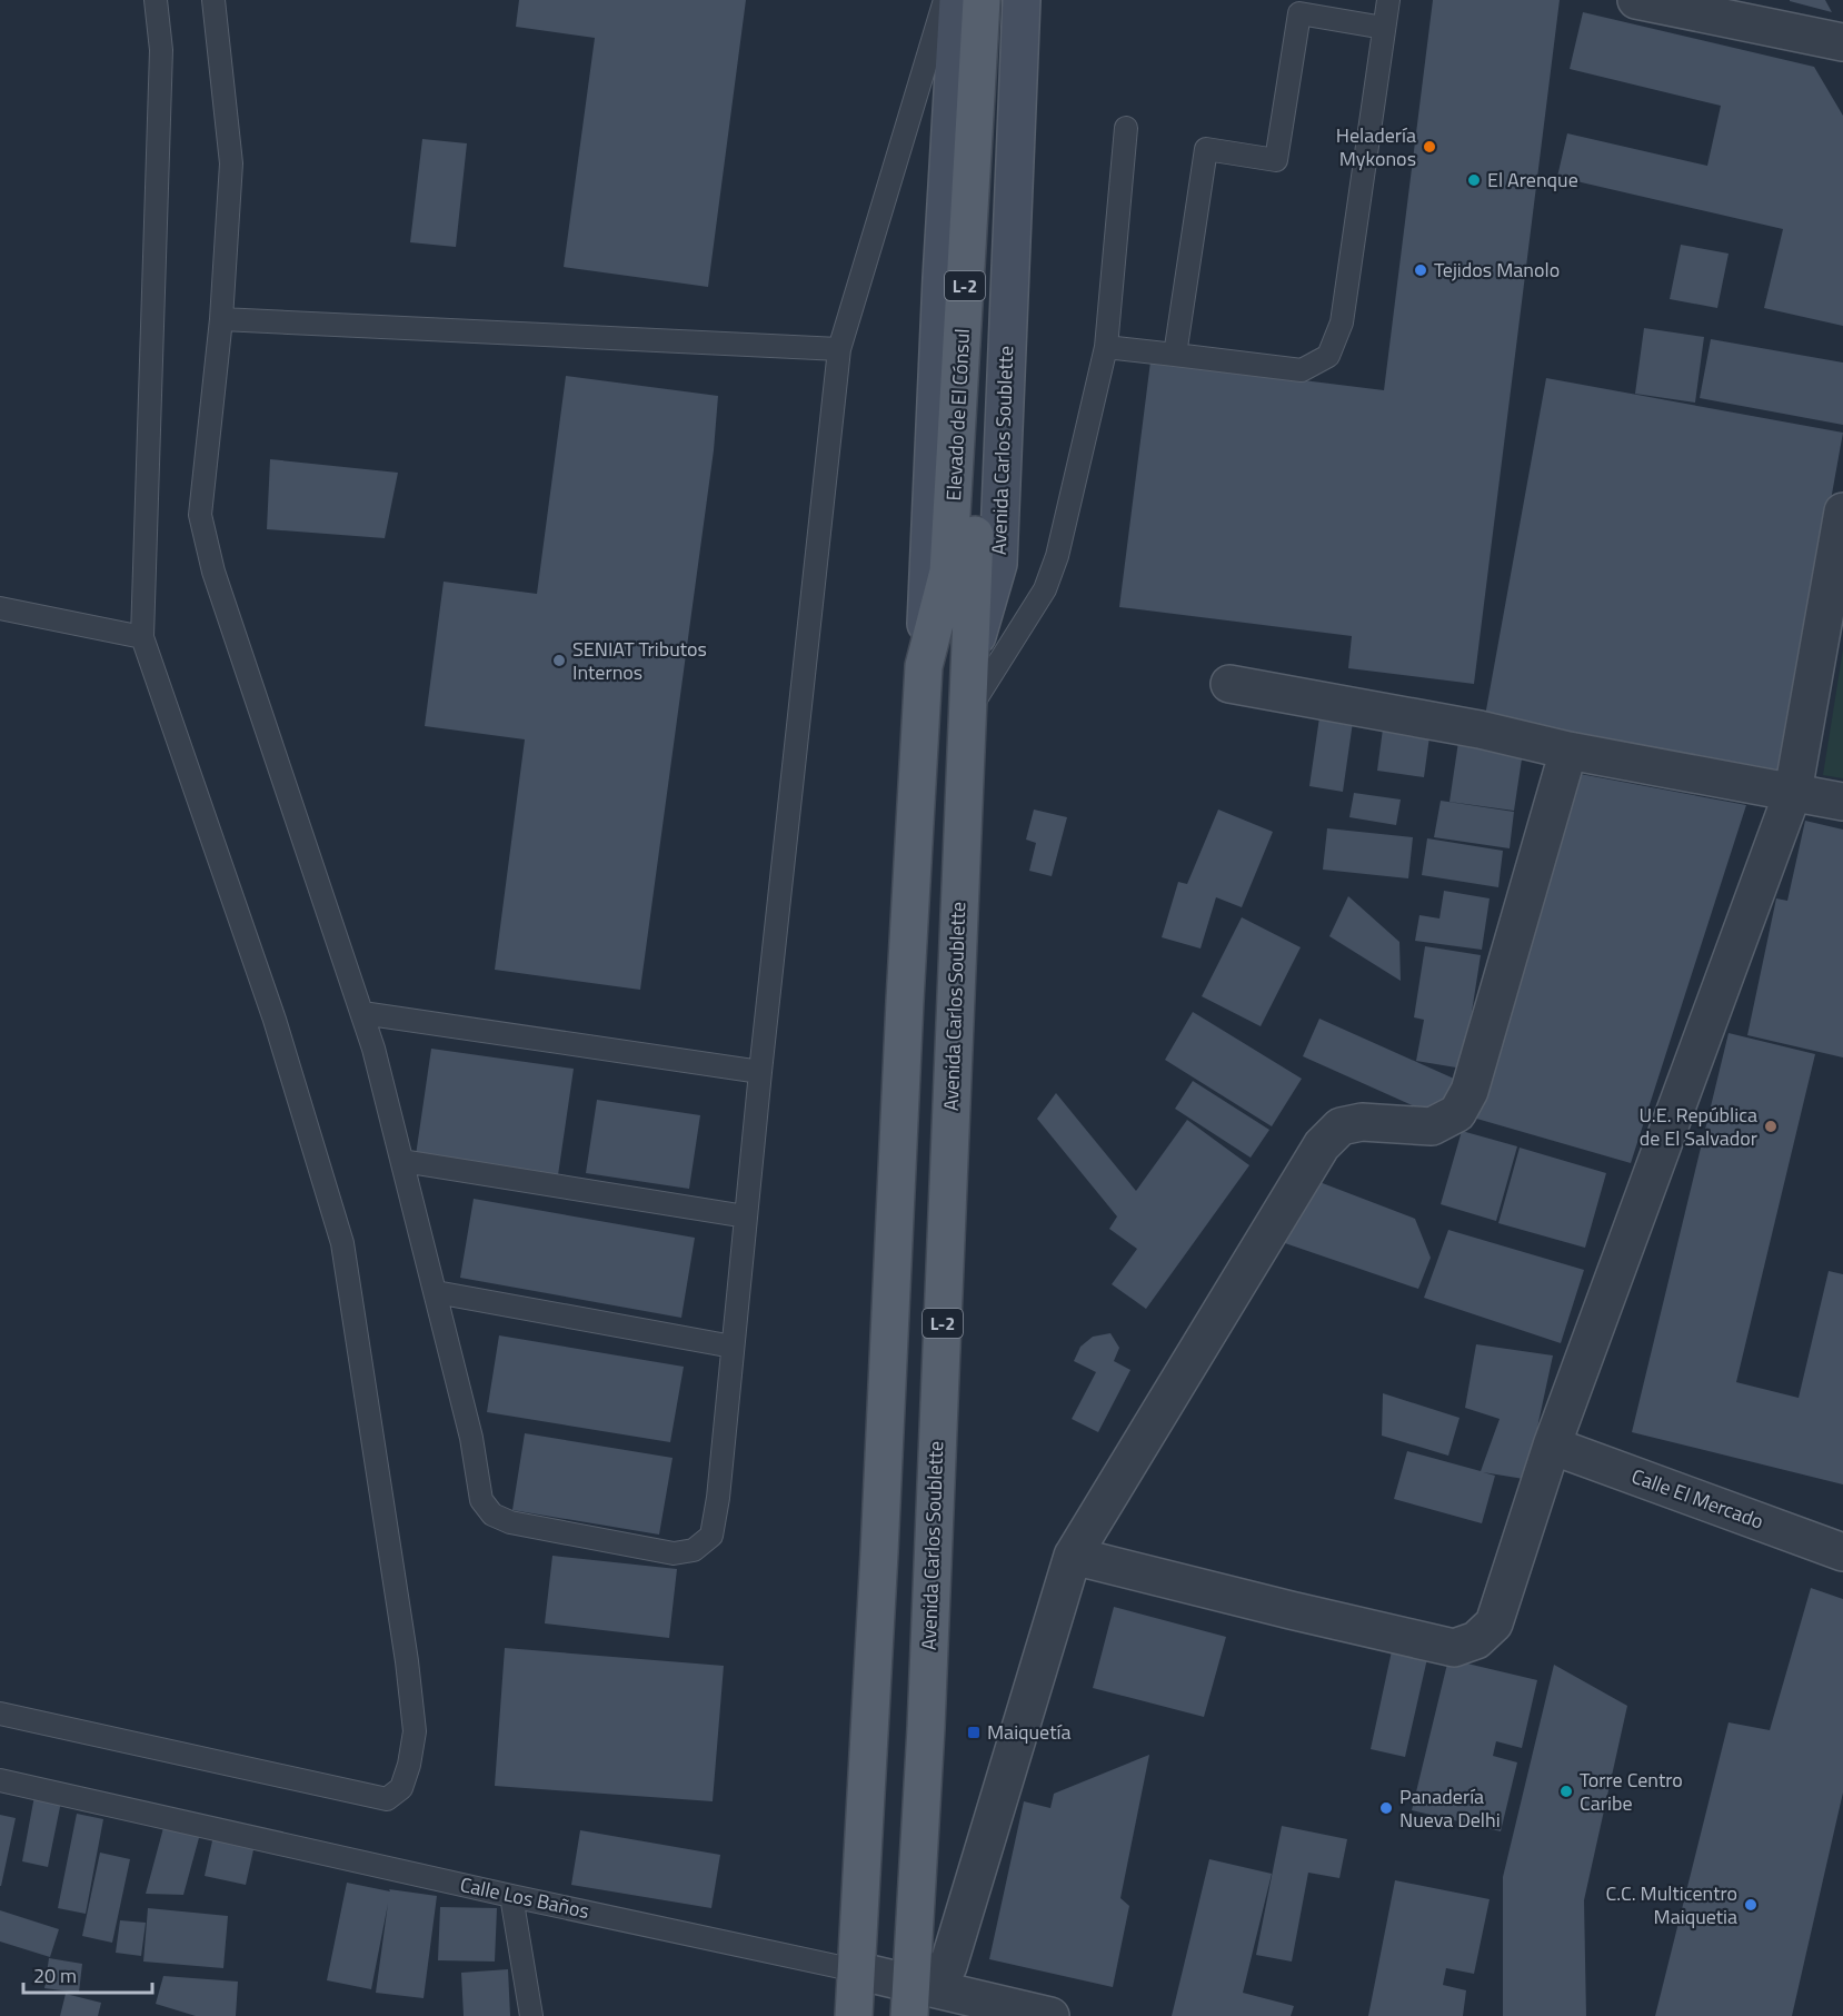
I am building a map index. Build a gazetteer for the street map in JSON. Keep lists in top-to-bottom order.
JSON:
{
  "streets": {
    "main road": ["L-2", "Elevado de El Cónsul", "Avenida Carlos Soublette"],
    "street": ["Calle El Mercado", "Calle Los Baños"]
  },
  "crossings": [
    ["L-2", "Elevado de El Cónsul"],
    ["L-2", "Calle Los Baños"],
    ["Elevado de El Cónsul", "Avenida Carlos Soublette"],
    ["Avenida Carlos Soublette", "Calle Los Baños"]
  ],
  "places": {
    "other": [
      "Heladería Mykonos",
      "El Arenque",
      "Tejidos Manolo",
      "SENIAT Tributos Internos",
      "U.E. República de El Salvador",
      "Torre Centro Caribe",
      "Panadería Nueva Delhi",
      "C.C. Multicentro Maiquetia"
    ],
    "transit": ["Maiquetía"]
  },
  "scale_bar": "20 m"
}
